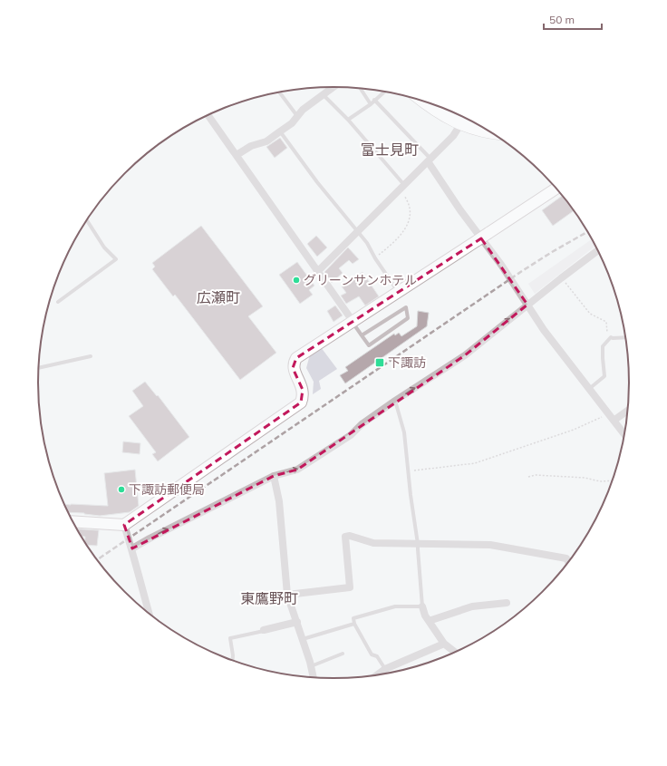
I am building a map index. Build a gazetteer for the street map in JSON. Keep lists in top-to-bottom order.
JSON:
{
  "districts": ["富士見町", "広瀬町", "東鷹野町"],
  "places": {
    "other": ["グリーンサンホテル", "下諏訪郵便局"],
    "transit": ["下諏訪"]
  },
  "scale_bar": "50 m"
}
